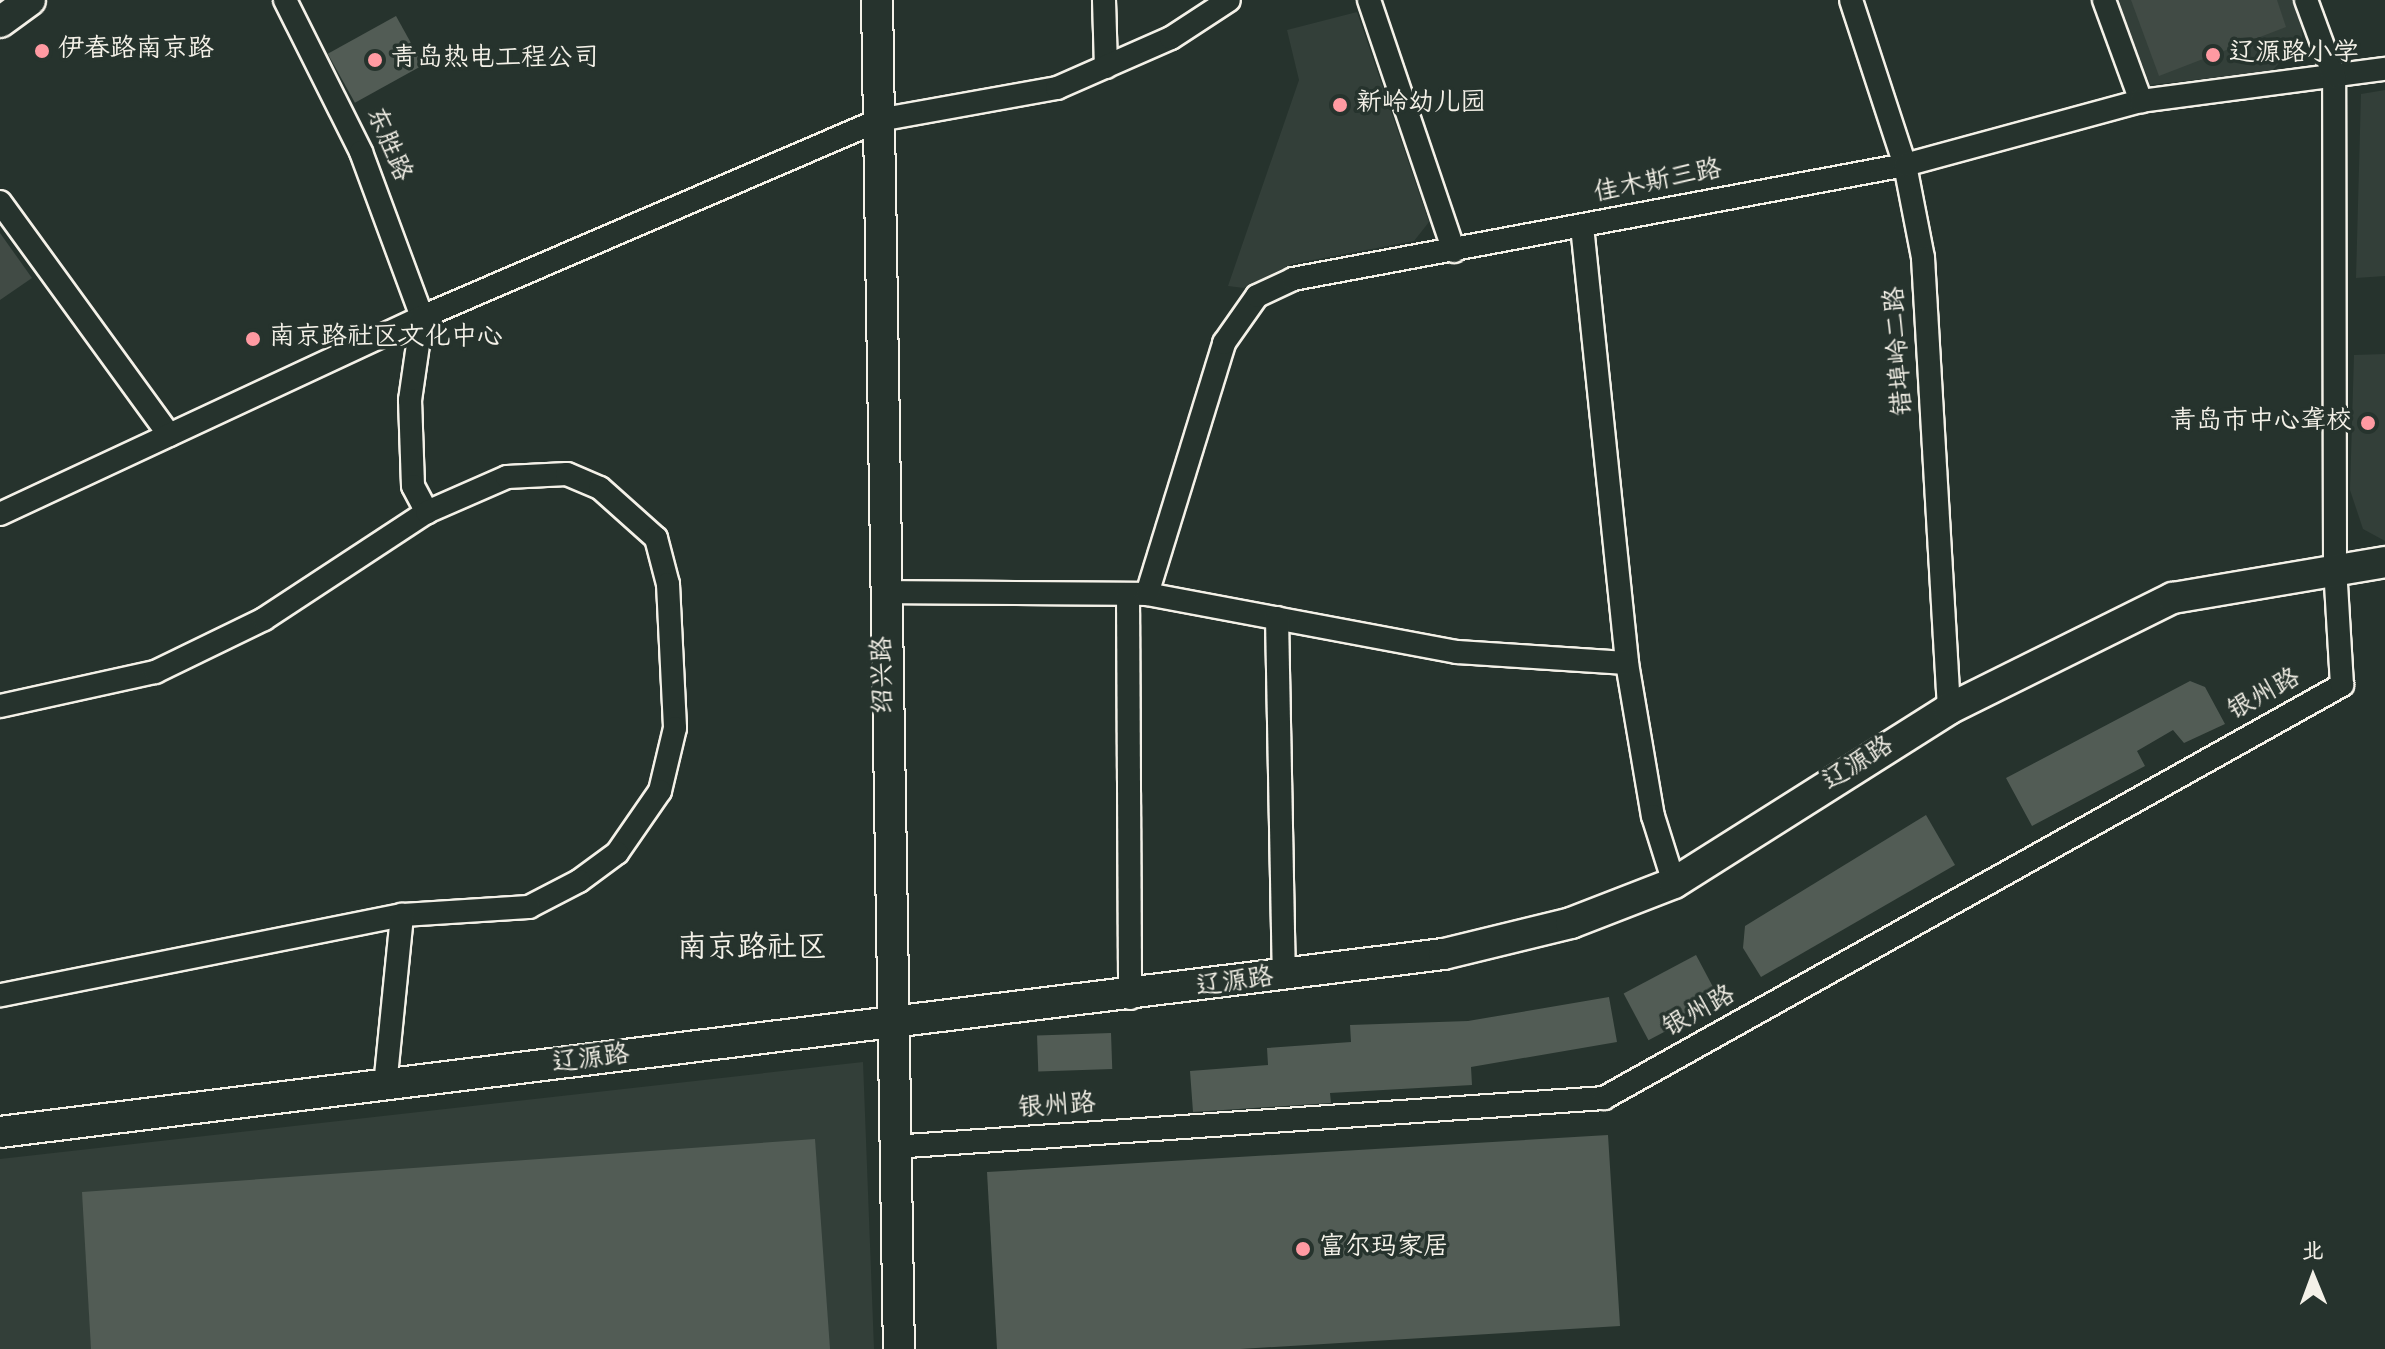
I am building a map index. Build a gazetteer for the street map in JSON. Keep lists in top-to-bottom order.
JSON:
{
  "streets": {
    "street": [
      "东胜路",
      "佳木斯三路",
      "错埠岭二路",
      "绍兴路",
      "银州路",
      "辽源路"
    ]
  },
  "crossings": [
    ["佳木斯三路", "错埠岭二路"],
    ["佳木斯三路", "辽源路"],
    ["错埠岭二路", "辽源路"],
    ["绍兴路", "银州路"],
    ["绍兴路", "辽源路"],
    ["银州路", "辽源路"]
  ],
  "districts": ["南京路社区"],
  "places": [
    "伊春路南京路",
    "辽源路小学",
    "青岛热电工程公司",
    "新岭幼儿园",
    "南京路社区文化中心",
    "青岛市中心聋校",
    "富尔玛家居"
  ],
  "north": "top"
}
